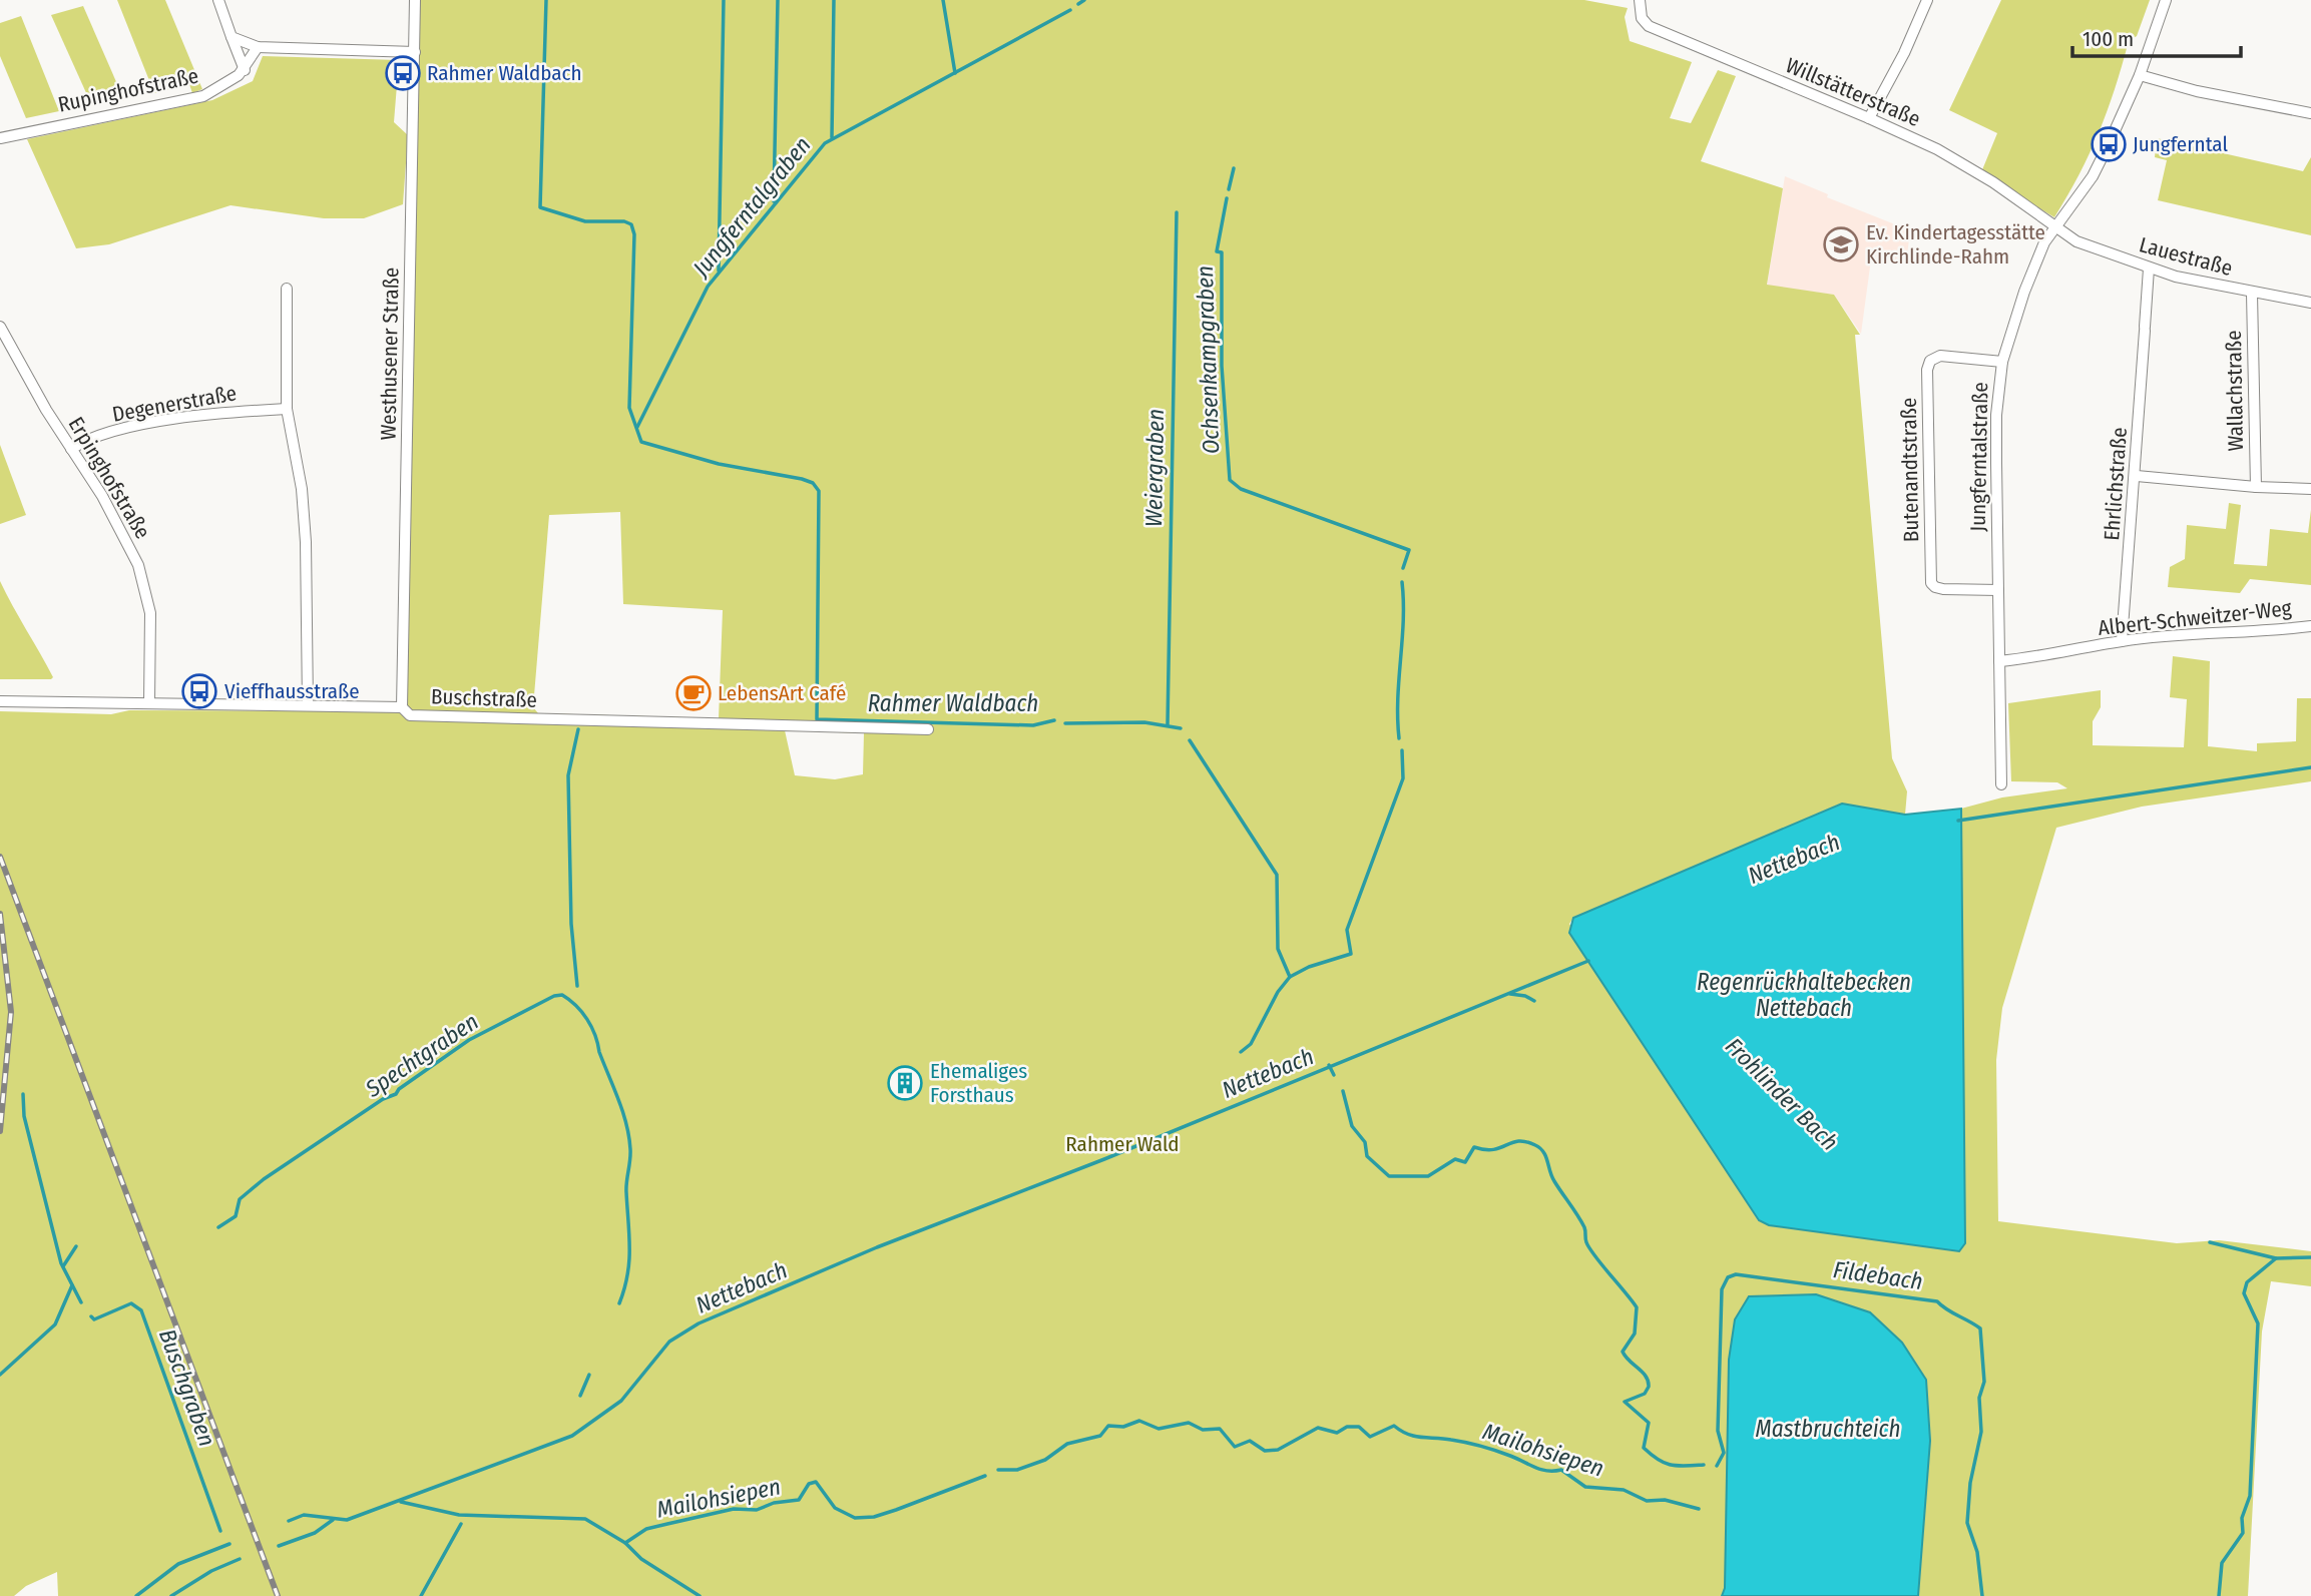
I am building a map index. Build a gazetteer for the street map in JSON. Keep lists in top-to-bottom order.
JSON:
{
  "streets": {
    "street": [
      "Rupinghofstraße",
      "Willstätterstraße",
      "Lauestraße",
      "Westhusener Straße",
      "Wallachstraße",
      "Degenerstraße",
      "Jungferntalstraße",
      "Butenandtstraße",
      "Erpinghofstraße",
      "Ehrlichstraße",
      "Albert-Schweitzer-Weg",
      "Buschstraße"
    ]
  },
  "crossings": [
    ["Willstätterstraße", "Lauestraße"],
    ["Willstätterstraße", "Jungferntalstraße"],
    ["Lauestraße", "Wallachstraße"],
    ["Lauestraße", "Jungferntalstraße"],
    ["Lauestraße", "Ehrlichstraße"],
    ["Westhusener Straße", "Buschstraße"],
    ["Degenerstraße", "Erpinghofstraße"],
    ["Jungferntalstraße", "Butenandtstraße"],
    ["Jungferntalstraße", "Albert-Schweitzer-Weg"],
    ["Erpinghofstraße", "Buschstraße"],
    ["Ehrlichstraße", "Albert-Schweitzer-Weg"]
  ],
  "water": [
    "Jungferntalgraben",
    "Ochsenkampgraben",
    "Weiergraben",
    "Rahmer Waldbach",
    "Nettebach",
    "Regenrückhaltebecken Nettebach",
    "Spechtgraben",
    "Frohlinder Bach",
    "Fildebach",
    "Buschgraben",
    "Mastbruchteich",
    "Mailohsiepen"
  ],
  "parks": ["Rahmer Wald"],
  "places": {
    "bus stop": ["Rahmer Waldbach", "Jungferntal", "Vieffhausstraße"],
    "school or university": ["Ev. Kindertagesstätte Kirchlinde-Rahm"],
    "cafe": ["LebensArt Café"],
    "building": ["Ehemaliges Forsthaus"]
  },
  "scale_bar": "100 m"
}
